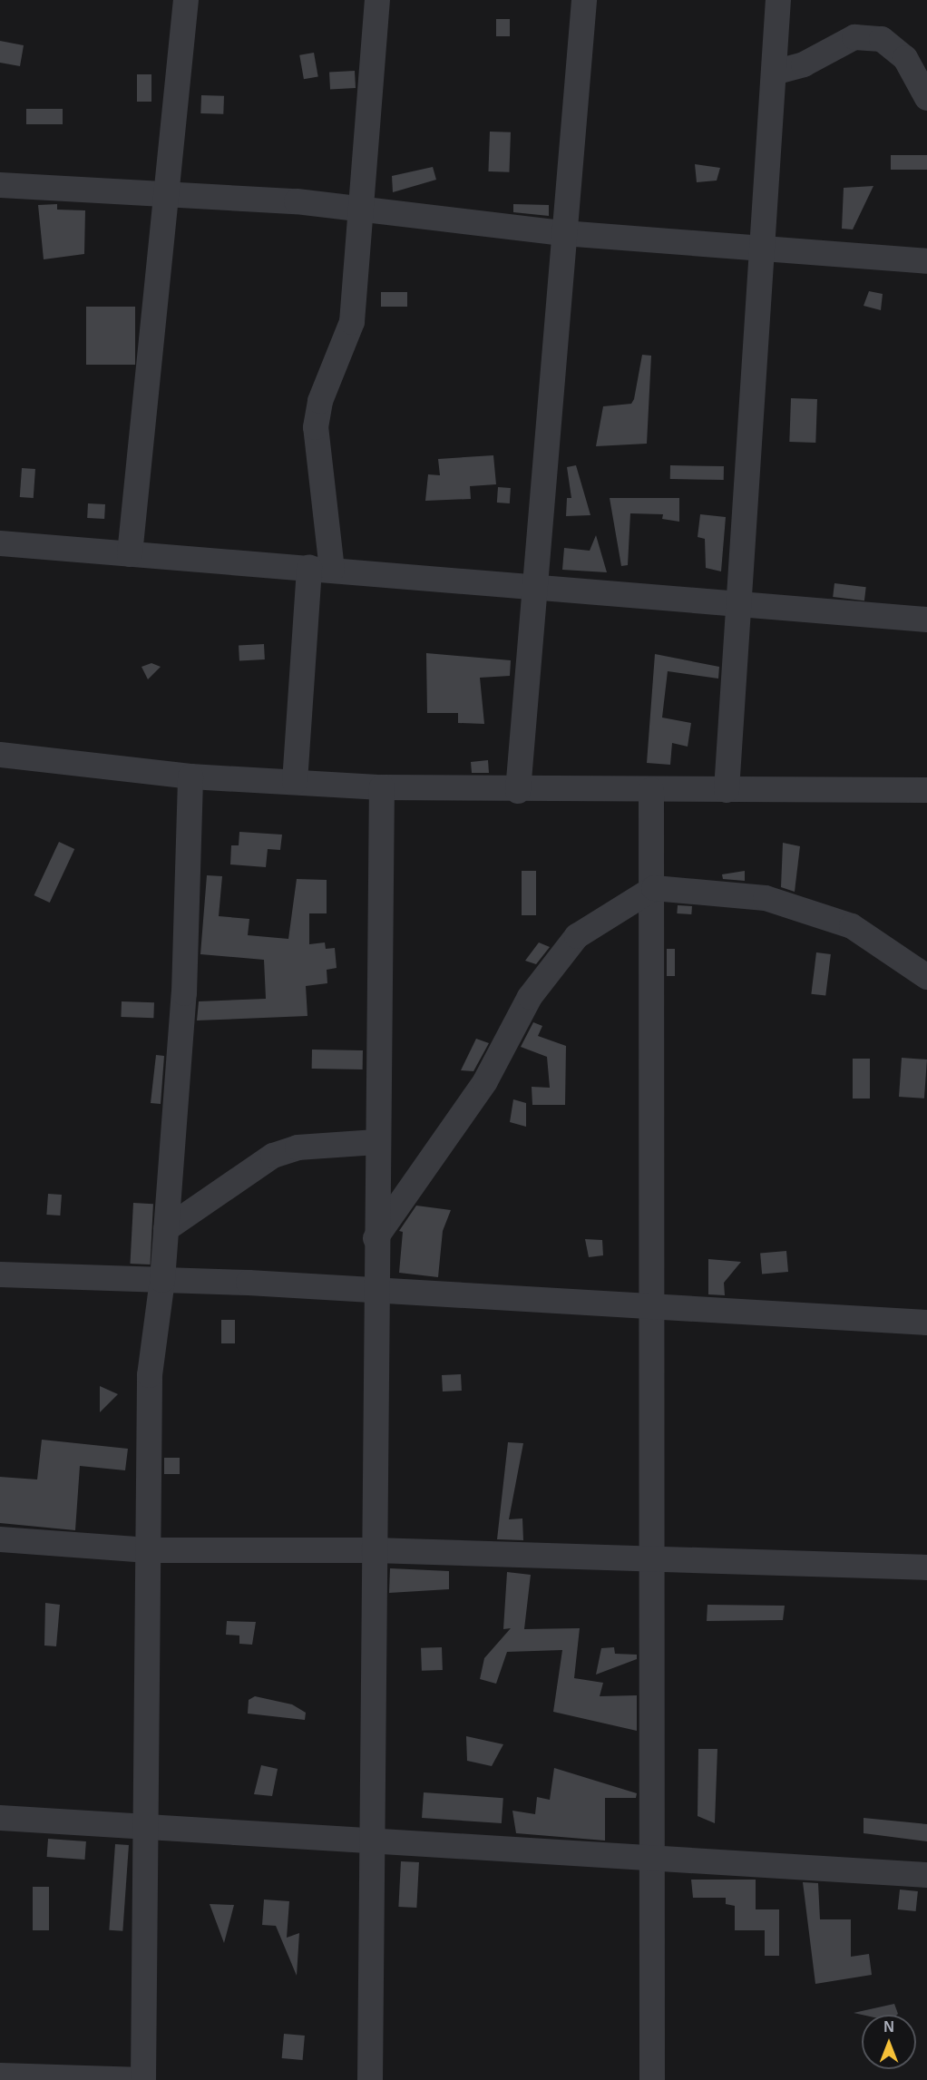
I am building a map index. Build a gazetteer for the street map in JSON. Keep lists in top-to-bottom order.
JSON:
{
  "north": "top"
}
